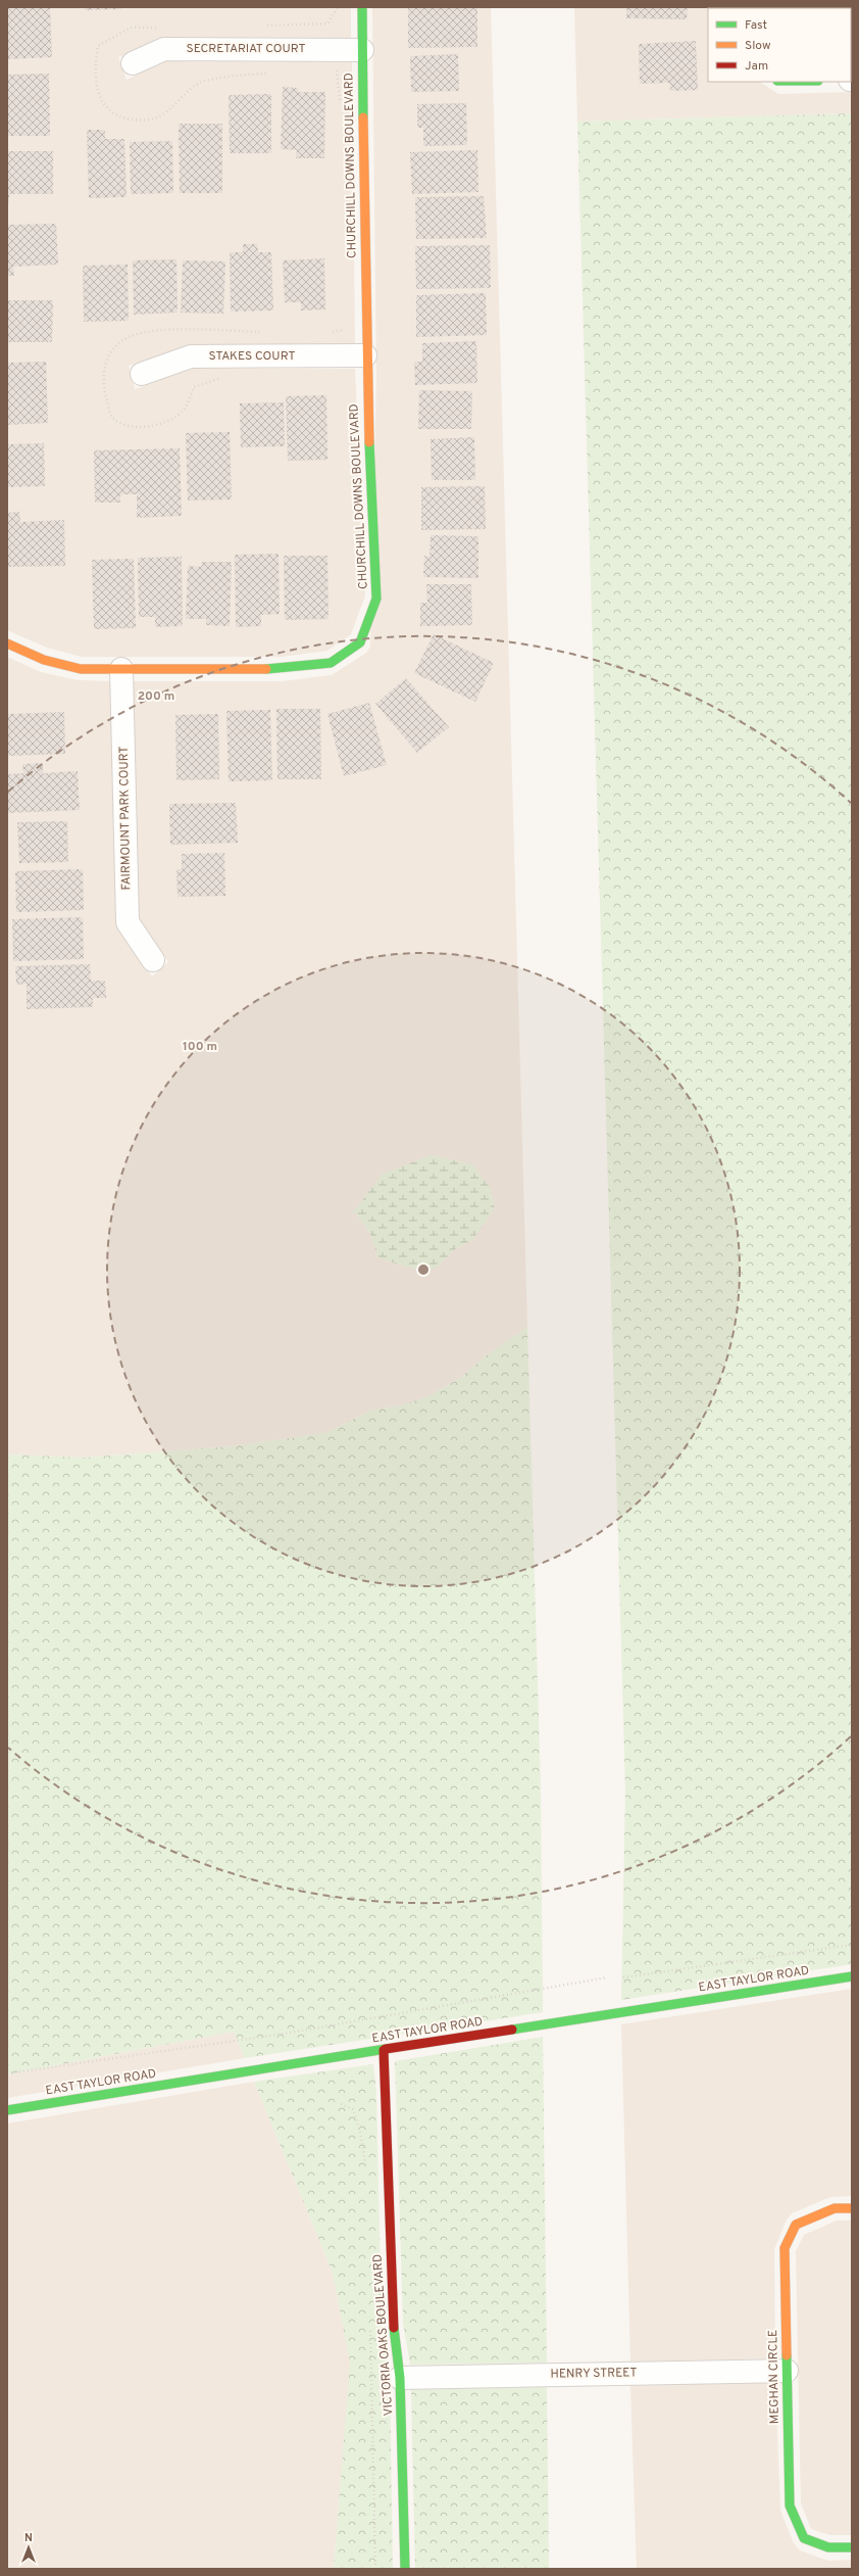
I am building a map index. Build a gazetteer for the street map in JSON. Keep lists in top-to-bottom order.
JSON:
{
  "streets": {
    "street": [
      "SECRETARIAT COURT",
      "CHURCHILL DOWNS BOULEVARD",
      "STAKES COURT",
      "FAIRMOUNT PARK COURT",
      "EAST TAYLOR ROAD",
      "VICTORIA OAKS BOULEVARD",
      "HENRY STREET",
      "MEGHAN CIRCLE"
    ]
  },
  "crossings": [
    ["SECRETARIAT COURT", "CHURCHILL DOWNS BOULEVARD"],
    ["CHURCHILL DOWNS BOULEVARD", "STAKES COURT"],
    ["CHURCHILL DOWNS BOULEVARD", "FAIRMOUNT PARK COURT"],
    ["EAST TAYLOR ROAD", "VICTORIA OAKS BOULEVARD"],
    ["VICTORIA OAKS BOULEVARD", "HENRY STREET"],
    ["HENRY STREET", "MEGHAN CIRCLE"]
  ],
  "legend": ["Fast", "Slow", "Jam"],
  "north": "top",
  "rings": ["200 m", "100 m"]
}
